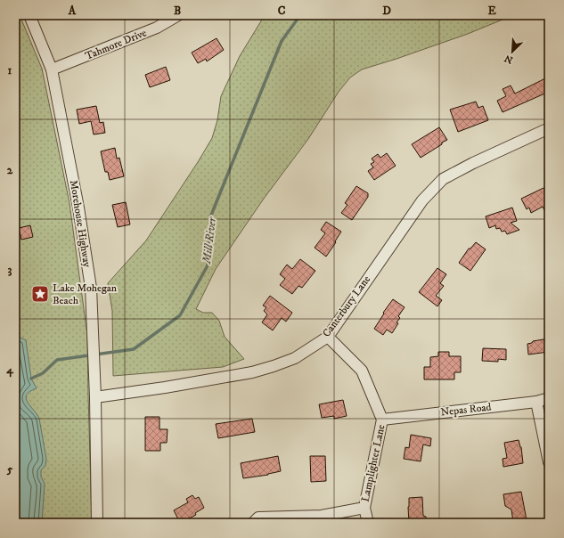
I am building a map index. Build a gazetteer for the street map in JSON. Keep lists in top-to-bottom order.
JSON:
{
  "streets": {
    "street": [
      "Tahmore Drive",
      "Morehouse Highway",
      "Canterbury Lane",
      "Nepas Road",
      "Lamplighter Lane"
    ]
  },
  "crossings": [
    ["Tahmore Drive", "Morehouse Highway"],
    ["Morehouse Highway", "Canterbury Lane"],
    ["Canterbury Lane", "Lamplighter Lane"],
    ["Nepas Road", "Lamplighter Lane"]
  ],
  "water": ["Mill River"],
  "places": {
    "place": ["Lake Mohegan Beach"]
  },
  "north": "bottom left",
  "grid": {
    "columns": [
      "A",
      "B",
      "C",
      "D",
      "E"
    ],
    "rows": [
      "1",
      "2",
      "3",
      "4",
      "5"
    ]
  }
}
